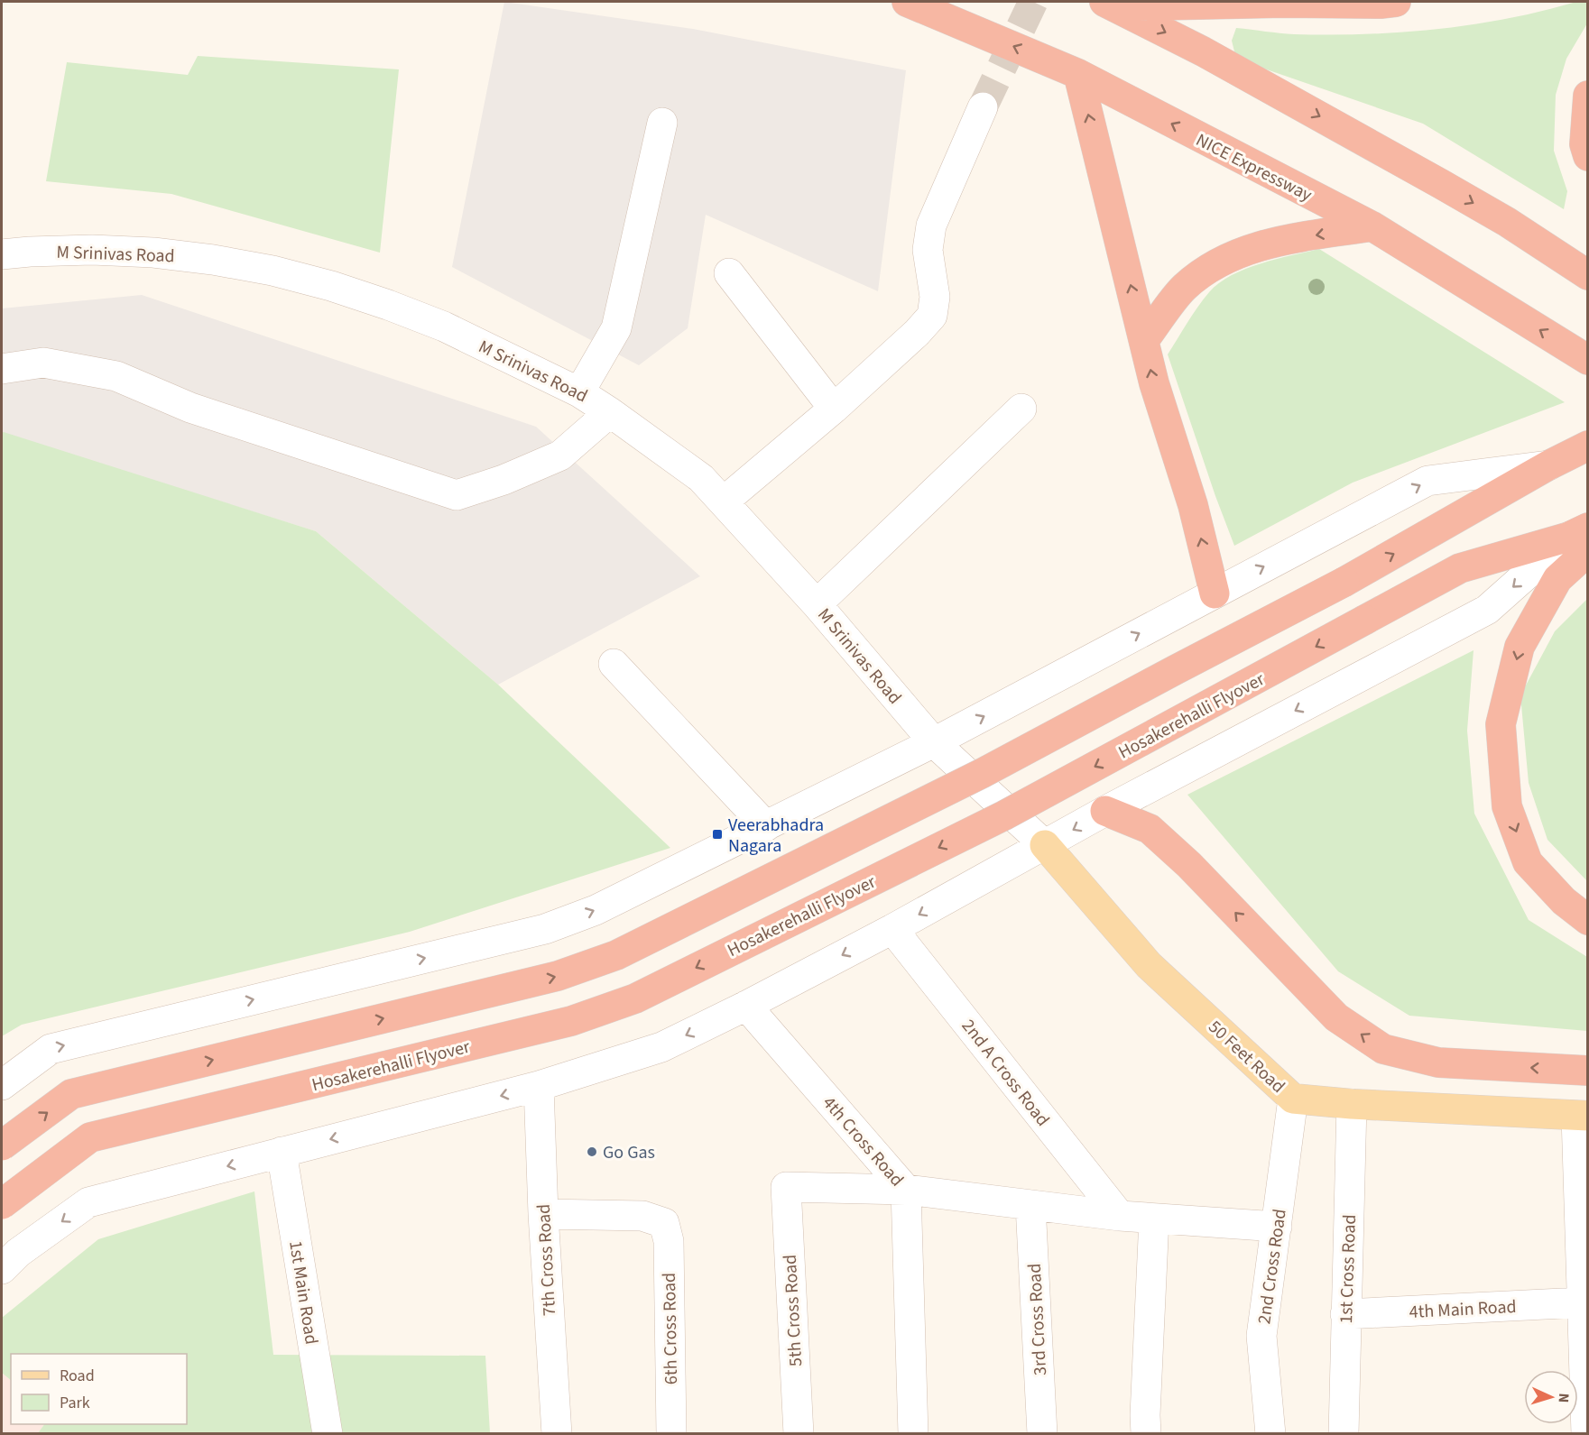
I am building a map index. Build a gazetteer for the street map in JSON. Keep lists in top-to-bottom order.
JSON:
{
  "streets": {
    "highway": ["NICE Expressway", "Hosakerehalli Flyover"],
    "main road": ["50 Feet Road"],
    "street": [
      "M Srinivas Road",
      "2nd A Cross Road",
      "4th Cross Road",
      "7th Cross Road",
      "2nd Cross Road",
      "1st Cross Road",
      "1st Main Road",
      "4th Main Road",
      "5th Cross Road",
      "3rd Cross Road",
      "6th Cross Road"
    ]
  },
  "crossings": [
    ["M Srinivas Road", "50 Feet Road"],
    ["50 Feet Road", "2nd Cross Road"],
    ["50 Feet Road", "1st Cross Road"],
    ["4th Cross Road", "5th Cross Road"],
    ["7th Cross Road", "6th Cross Road"],
    ["1st Cross Road", "4th Main Road"]
  ],
  "places": {
    "transit": ["Veerabhadra Nagara"],
    "other": ["Go Gas"]
  },
  "legend": ["Road", "Park"],
  "north": "right"
}
